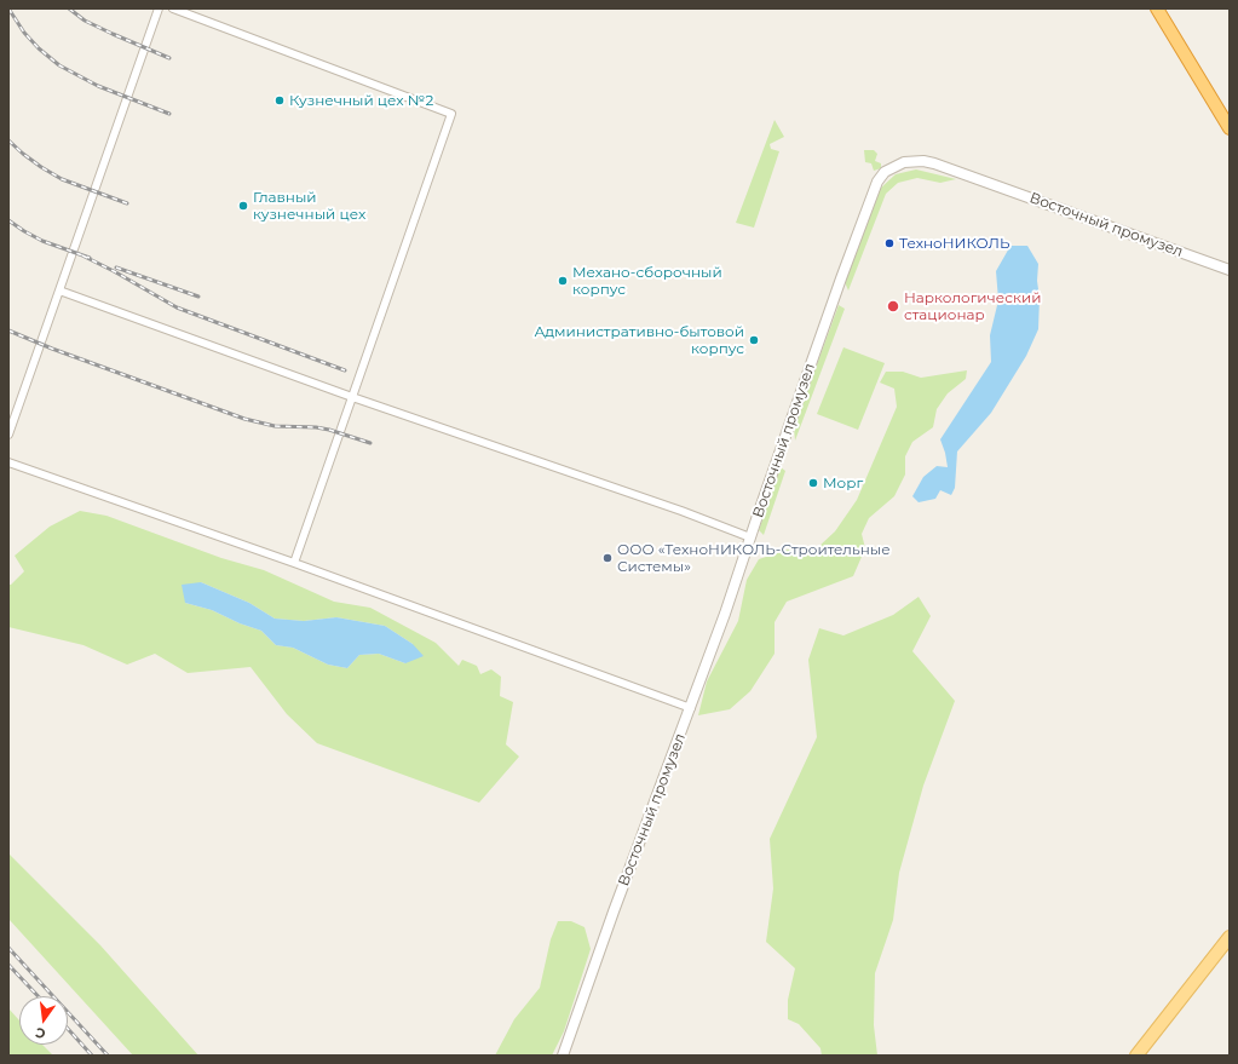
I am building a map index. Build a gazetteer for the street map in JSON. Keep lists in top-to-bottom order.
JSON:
{
  "streets": {
    "street": ["Восточный промузел"]
  },
  "places": [
    "Кузнечный цех №2",
    "Главный кузнечный цех",
    "ТехноНИКОЛЬ",
    "Механо-сборочный корпус",
    "Наркологический стационар",
    "Административно-бытовой корпус",
    "Морг",
    "ООО «ТехноНИКОЛЬ-Строительные Системы»"
  ],
  "north": "bottom"
}
